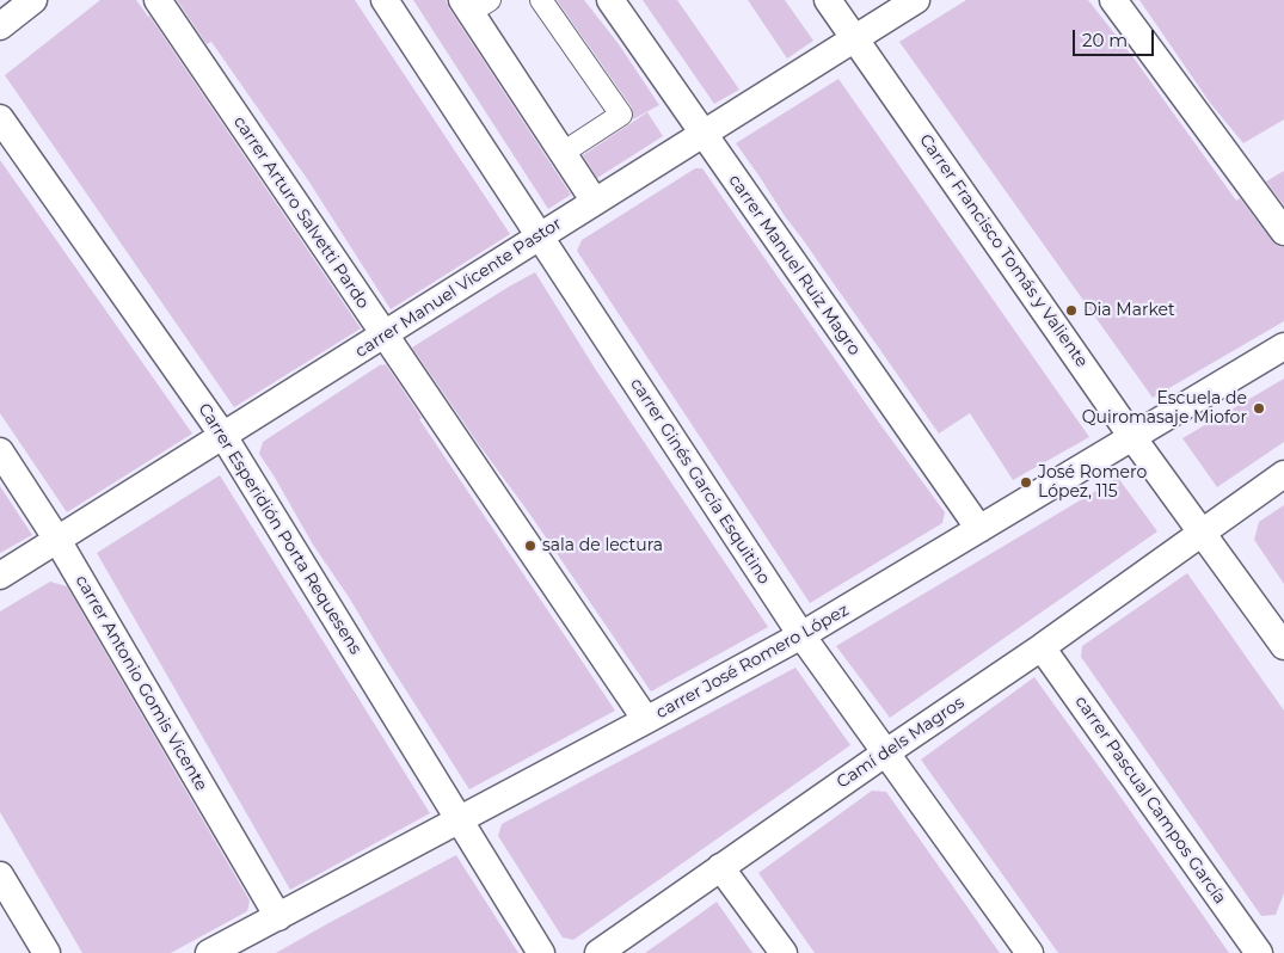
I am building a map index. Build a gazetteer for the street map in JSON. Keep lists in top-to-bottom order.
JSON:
{
  "streets": {
    "street": [
      "carrer Arturo Salvetti Pardo",
      "Carrer Francisco Tomás y Valiente",
      "carrer Manuel Ruiz Magro",
      "carrer Manuel Vicente Pastor",
      "carrer Ginés García Esquitino",
      "Carrer Esperidión Porta Requesens",
      "carrer José Romero López",
      "carrer Antonio Gomis Vicente",
      "Camí dels Magros",
      "carrer Pascual Campos García"
    ]
  },
  "crossings": [
    ["carrer Arturo Salvetti Pardo", "carrer Manuel Vicente Pastor"],
    ["carrer Arturo Salvetti Pardo", "carrer José Romero López"],
    ["Carrer Francisco Tomás y Valiente", "carrer Manuel Vicente Pastor"],
    ["Carrer Francisco Tomás y Valiente", "carrer José Romero López"],
    ["Carrer Francisco Tomás y Valiente", "Camí dels Magros"],
    ["carrer Manuel Ruiz Magro", "carrer Manuel Vicente Pastor"],
    ["carrer Manuel Ruiz Magro", "carrer José Romero López"],
    ["carrer Manuel Vicente Pastor", "carrer Ginés García Esquitino"],
    ["carrer Manuel Vicente Pastor", "Carrer Esperidión Porta Requesens"],
    ["carrer Manuel Vicente Pastor", "carrer Antonio Gomis Vicente"],
    ["carrer Ginés García Esquitino", "carrer José Romero López"],
    ["carrer Ginés García Esquitino", "Camí dels Magros"],
    ["Carrer Esperidión Porta Requesens", "carrer José Romero López"],
    ["carrer José Romero López", "carrer Antonio Gomis Vicente"],
    ["Camí dels Magros", "carrer Pascual Campos García"]
  ],
  "places": [
    "Dia Market",
    "Escuela de Quiromasaje Miofor",
    "José Romero López, 115",
    "sala de lectura"
  ],
  "scale_bar": "20 m"
}
